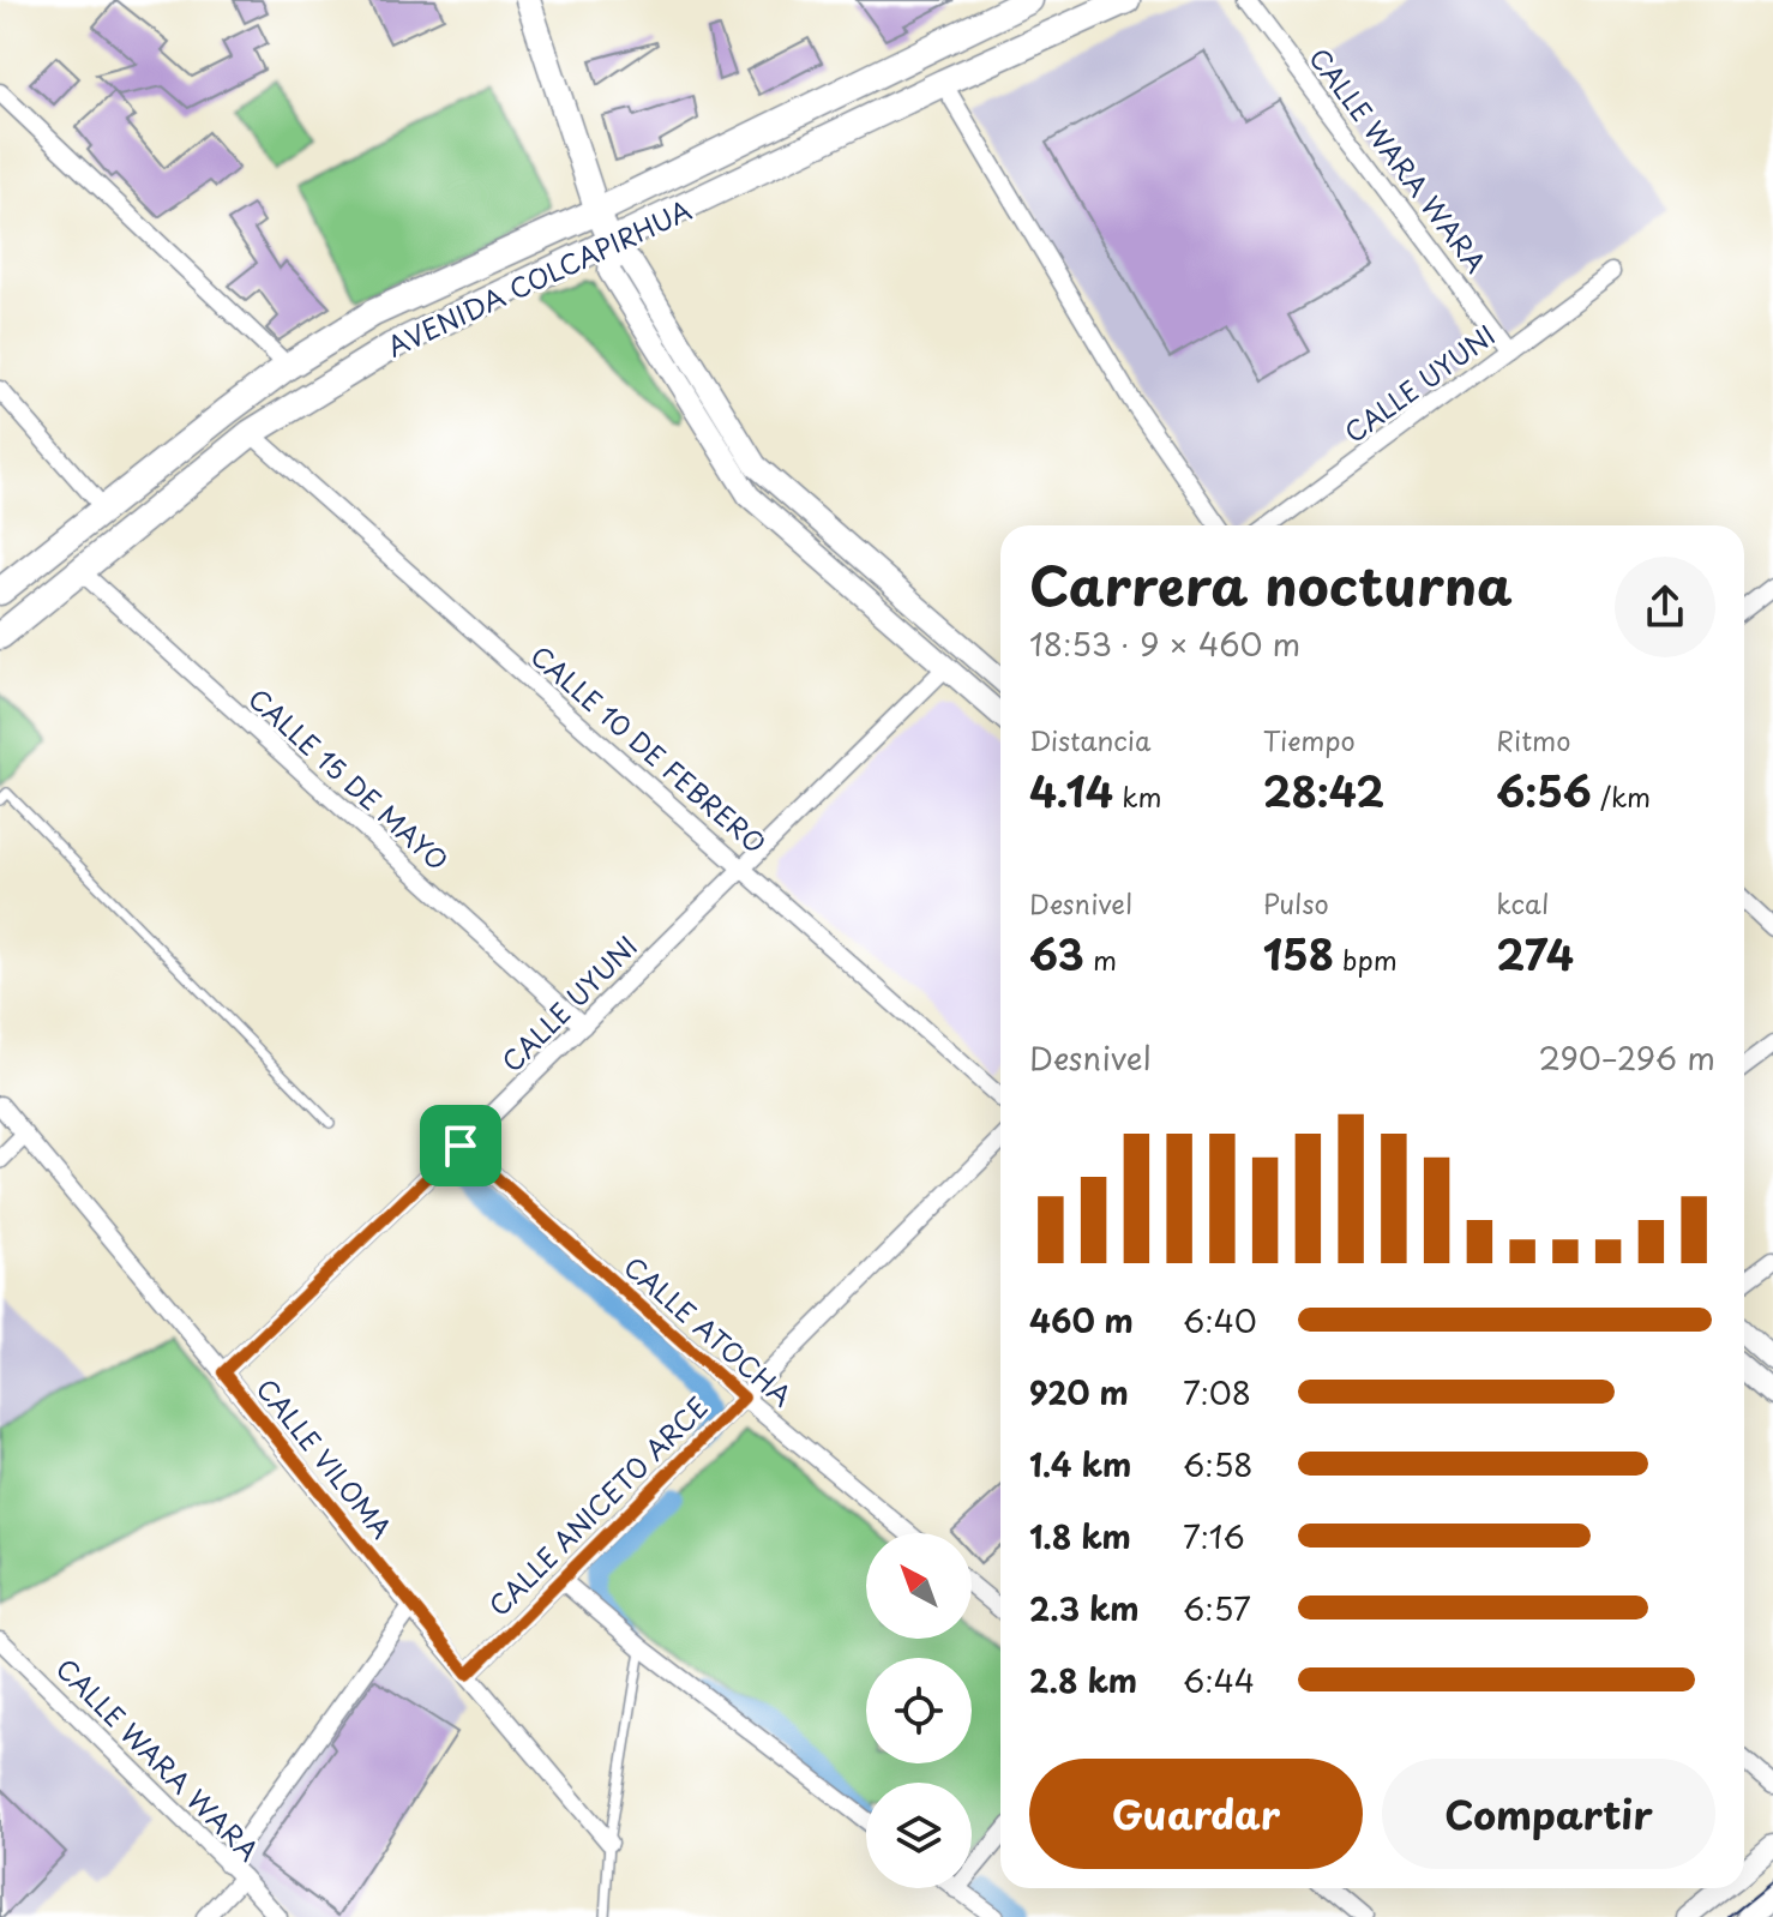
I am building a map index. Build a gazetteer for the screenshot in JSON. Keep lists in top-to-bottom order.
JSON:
{
  "streets": {
    "main road": ["AVENIDA COLCAPIRHUA"],
    "street": [
      "CALLE WARA WARA",
      "CALLE UYUNI",
      "CALLE 10 DE FEBRERO",
      "CALLE 15 DE MAYO",
      "CALLE ATOCHA",
      "CALLE VILOMA",
      "CALLE ANICETO ARCE"
    ]
  },
  "crossings": [
    ["CALLE WARA WARA", "CALLE UYUNI"],
    ["AVENIDA COLCAPIRHUA", "CALLE 10 DE FEBRERO"],
    ["AVENIDA COLCAPIRHUA", "CALLE 15 DE MAYO"],
    ["CALLE UYUNI", "CALLE 10 DE FEBRERO"],
    ["CALLE UYUNI", "CALLE 15 DE MAYO"],
    ["CALLE UYUNI", "CALLE ATOCHA"],
    ["CALLE UYUNI", "CALLE VILOMA"],
    ["CALLE ATOCHA", "CALLE ANICETO ARCE"],
    ["CALLE VILOMA", "CALLE ANICETO ARCE"]
  ],
  "north": "top left",
  "page": {
    "heading": ["Carrera nocturna", "18:53 · 9 × 460 m"],
    "stats": [
      ["Distancia", "4.14 km"],
      ["Tiempo", "28:42"],
      ["Ritmo", "6:56 /km"],
      ["Desnivel", "63 m"],
      ["Pulso", "158 bpm"],
      ["kcal", "274"]
    ],
    "chart": ["Desnivel", "290–296 m"],
    "list": [
      {
        "name": "460 m",
        "note": "6:40"
      },
      {
        "name": "920 m",
        "note": "7:08"
      },
      {
        "name": "1.4 km",
        "note": "6:58"
      },
      {
        "name": "1.8 km",
        "note": "7:16"
      },
      {
        "name": "2.3 km",
        "note": "6:57"
      },
      {
        "name": "2.8 km",
        "note": "6:44"
      }
    ],
    "buttons": ["Guardar", "Compartir"]
  }
}
